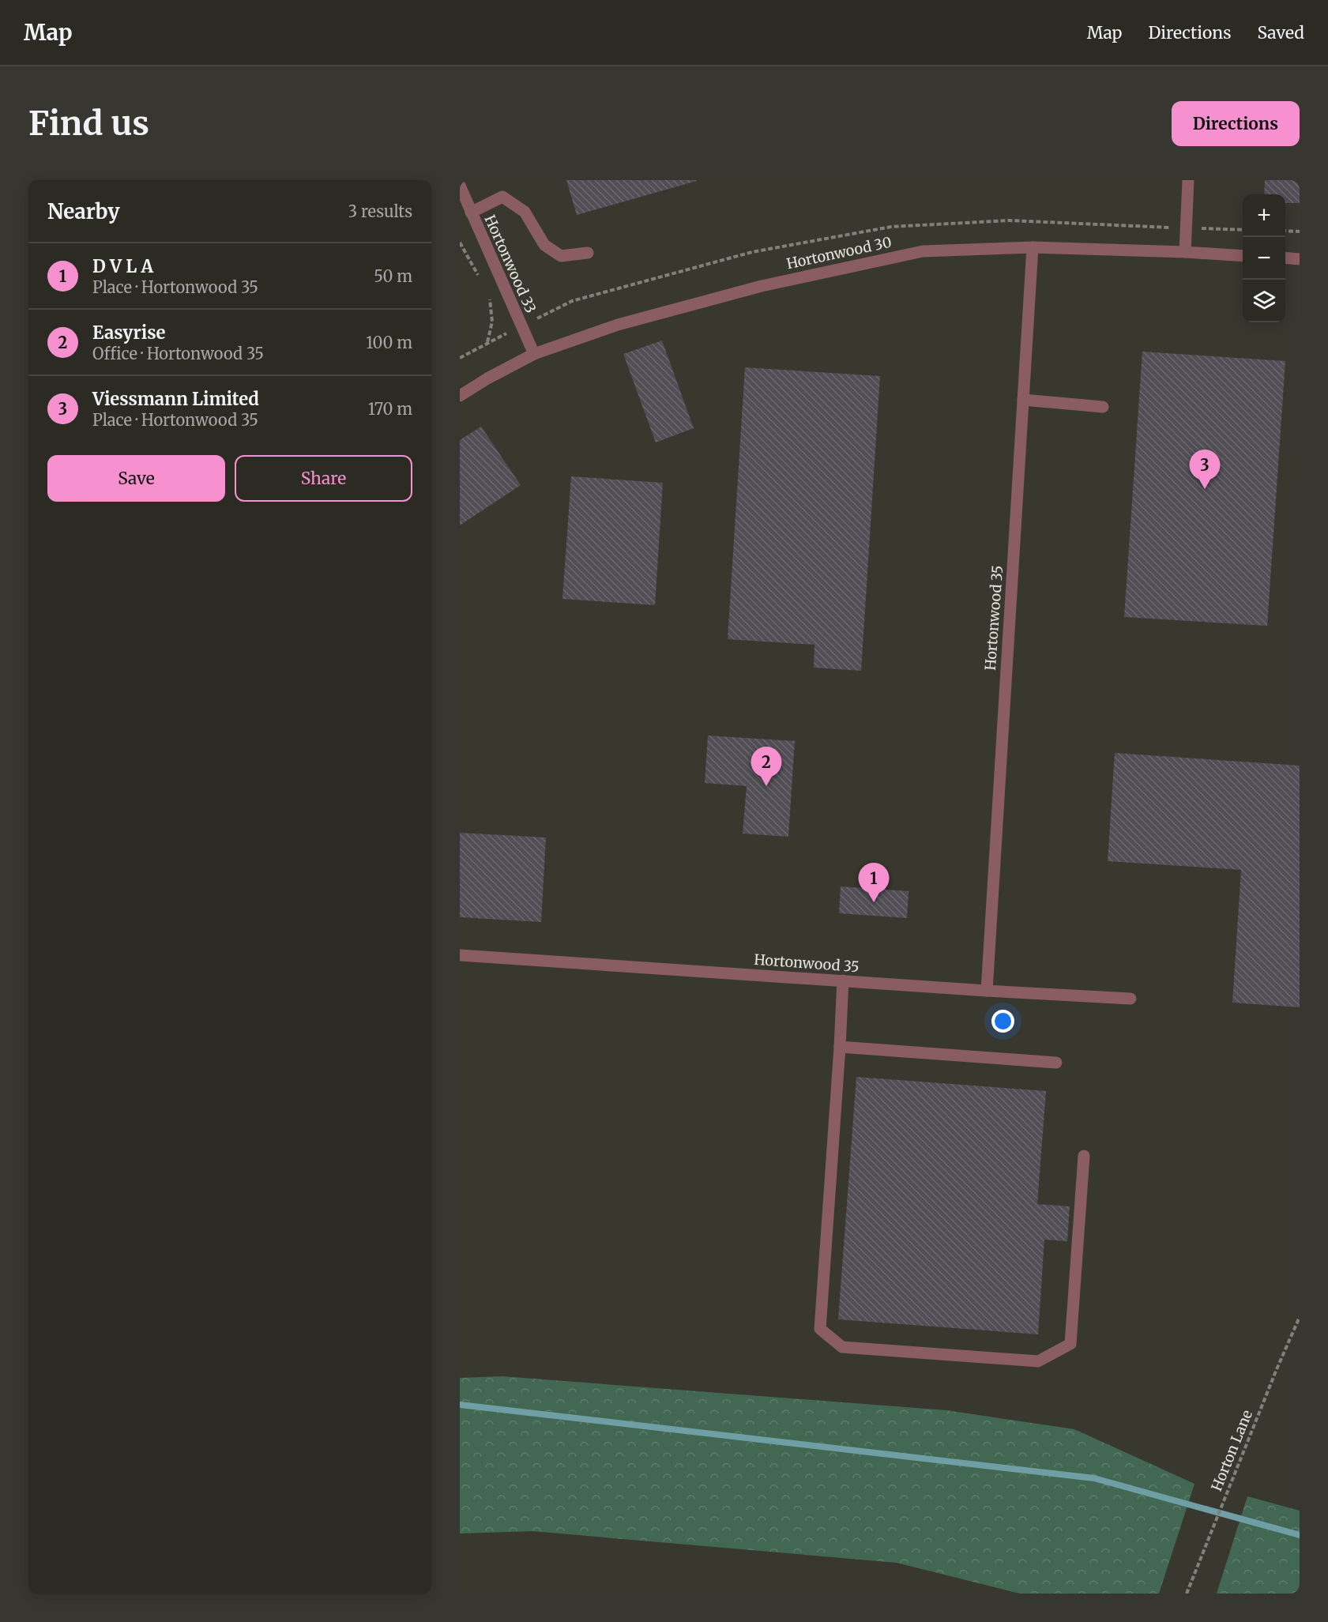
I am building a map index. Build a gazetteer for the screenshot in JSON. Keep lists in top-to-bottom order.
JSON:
{
  "streets": {
    "street": ["Hortonwood 30", "Hortonwood 33", "Hortonwood 35"],
    "path": ["Horton Lane"]
  },
  "crossings": [
    ["Hortonwood 30", "Hortonwood 33"],
    ["Hortonwood 30", "Hortonwood 35"]
  ],
  "page": {
    "header": "Map",
    "nav": ["Map", "Directions", "Saved"],
    "buttons": [
      "Directions",
      ["Save", "Share"]
    ],
    "title": "Find us",
    "heading": ["Nearby", "3 results"],
    "map_buttons": ["+", "−"],
    "list": [
      {
        "mark": "1",
        "name": "D V L A",
        "note": "Place · Hortonwood 35",
        "value": "50 m"
      },
      {
        "mark": "2",
        "name": "Easyrise",
        "note": "Office · Hortonwood 35",
        "value": "100 m"
      },
      {
        "mark": "3",
        "name": "Viessmann Limited",
        "note": "Place · Hortonwood 35",
        "value": "170 m"
      }
    ],
    "pins": ["3", "2", "1"]
  }
}
